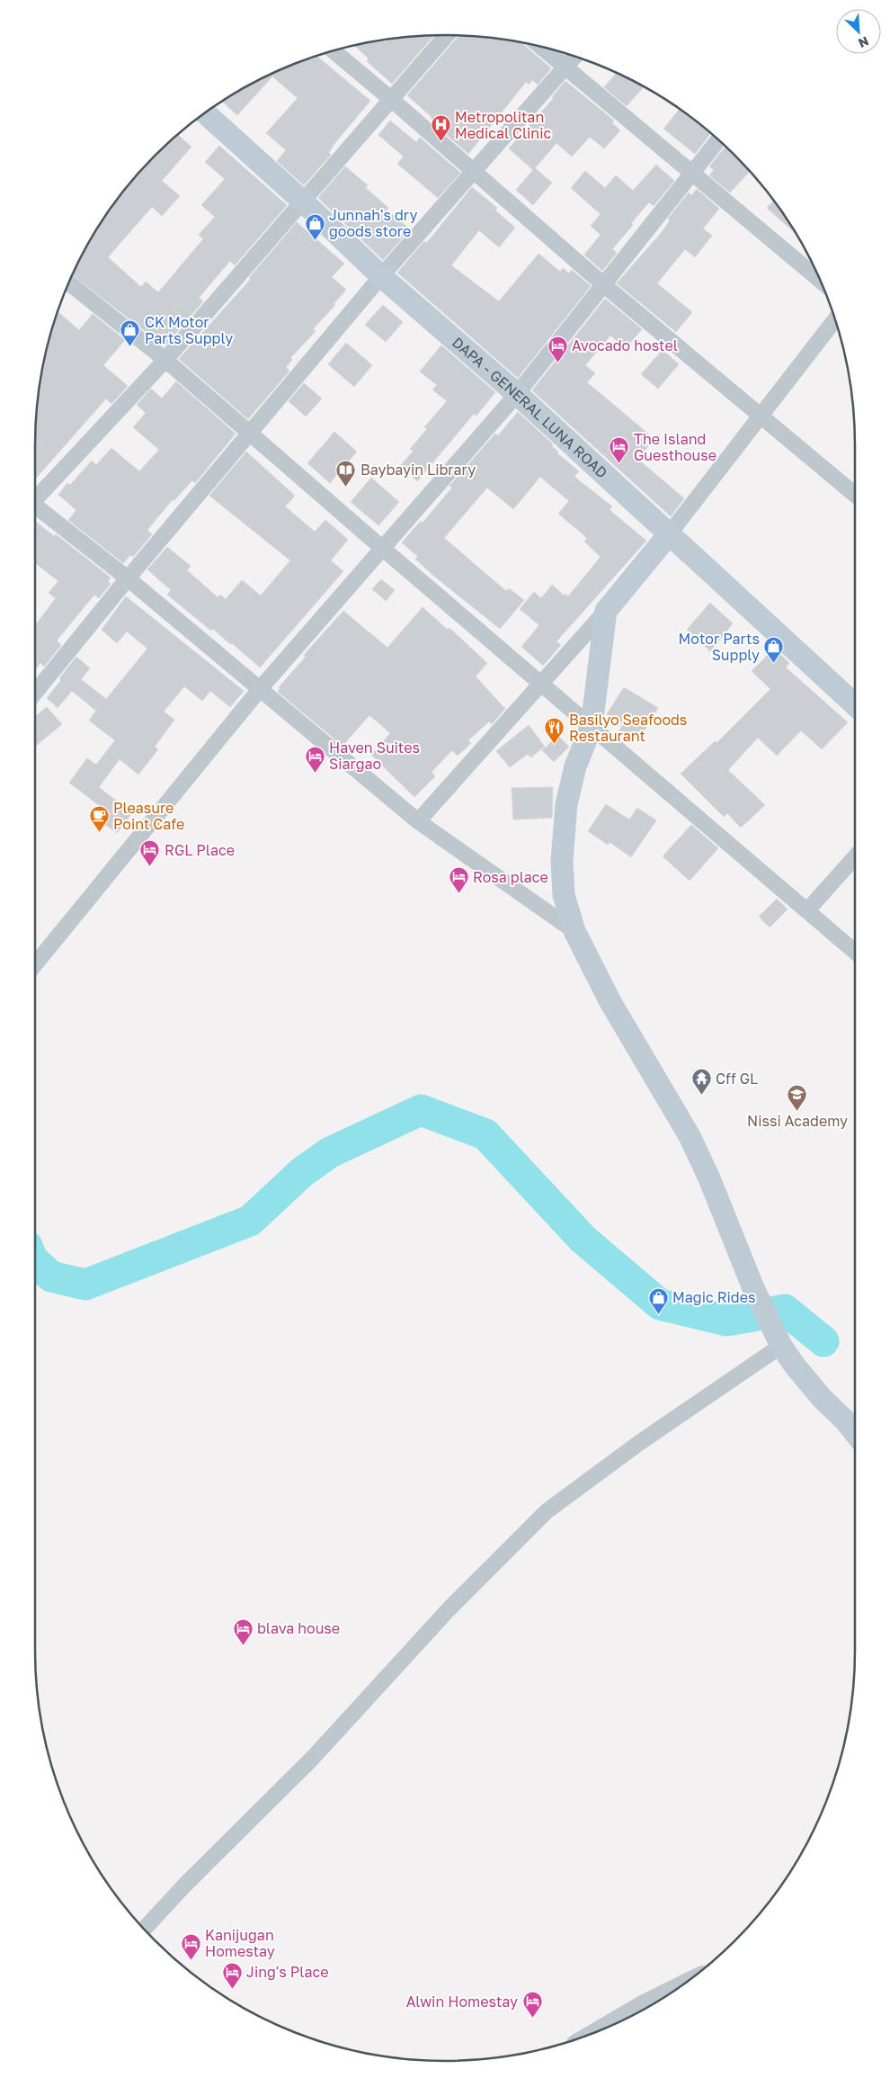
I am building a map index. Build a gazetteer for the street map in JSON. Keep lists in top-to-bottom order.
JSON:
{
  "streets": {
    "street": ["DAPA - GENERAL LUNA ROAD"]
  },
  "places": {
    "hospital": ["Metropolitan Medical Clinic"],
    "shop": [
      "Junnah's dry goods store",
      "CK Motor Parts Supply",
      "Motor Parts Supply",
      "Magic Rides"
    ],
    "hotel": [
      "Avocado hostel",
      "The Island Guesthouse",
      "Haven Suites Siargao",
      "RGL Place",
      "Rosa place",
      "blava house",
      "Kanijugan Homestay",
      "Jing's Place",
      "Alwin Homestay"
    ],
    "library": ["Baybayin Library"],
    "restaurant": ["Basilyo Seafoods Restaurant"],
    "cafe": ["Pleasure Point Cafe"],
    "temple": ["Cff GL"],
    "school or university": ["Nissi Academy"]
  },
  "north": "bottom right"
}
